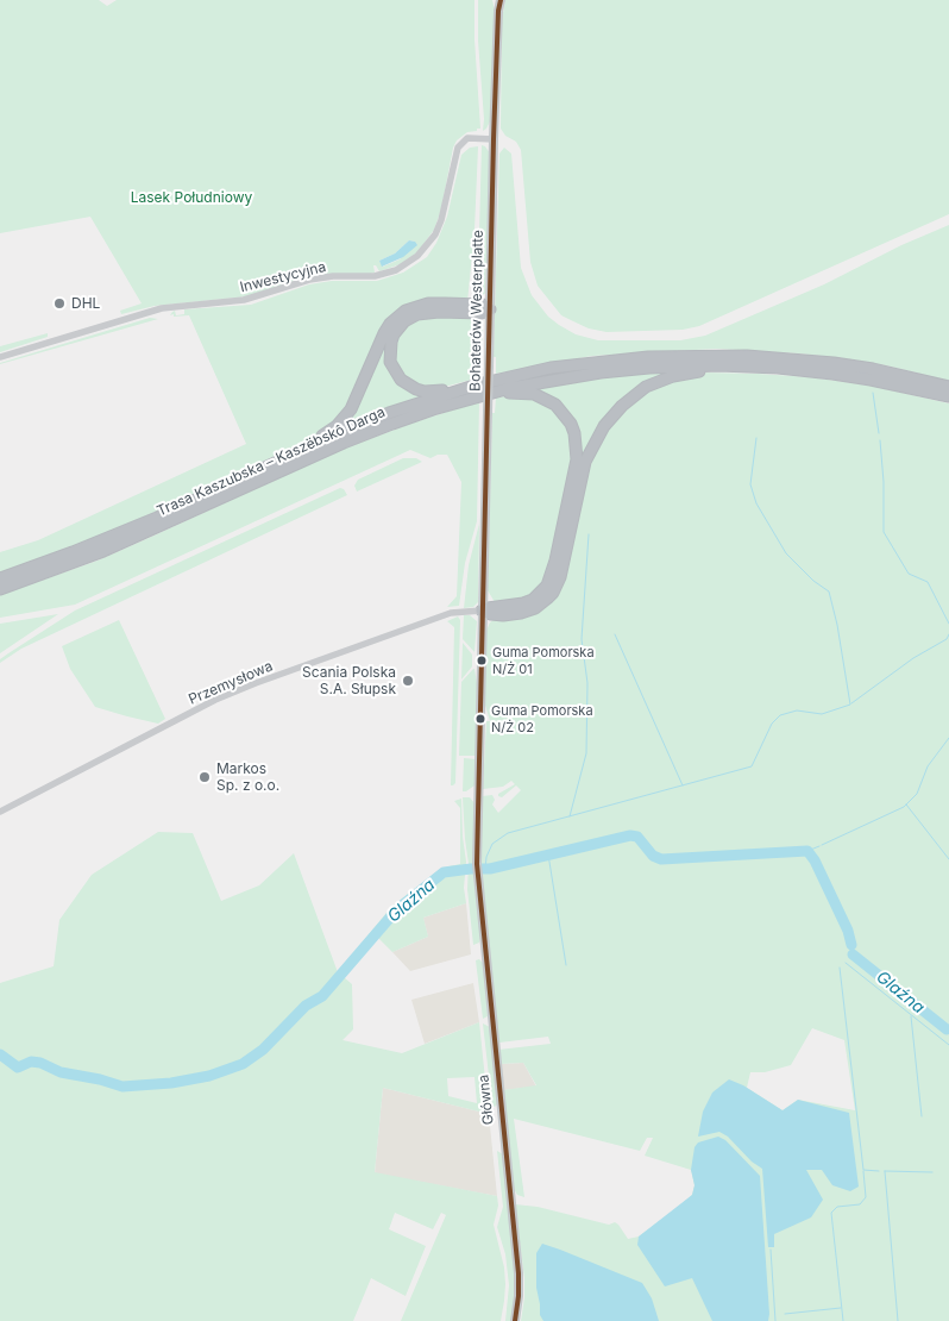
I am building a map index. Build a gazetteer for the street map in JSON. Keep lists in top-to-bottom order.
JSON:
{
  "streets": {
    "highway": ["Trasa Kaszubska – Kaszëbskô Darga"],
    "main road": ["Bohaterów Westerplatte", "Główna"],
    "street": ["Inwestycyjna", "Przemysłowa"]
  },
  "crossings": [
    ["Inwestycyjna", "Bohaterów Westerplatte"],
    ["Bohaterów Westerplatte", "Przemysłowa"],
    ["Bohaterów Westerplatte", "Główna"],
    ["Przemysłowa", "Główna"]
  ],
  "water": ["Glaźna"],
  "parks": ["Lasek Południowy"],
  "places": [
    "DHL",
    "Guma Pomorska N/Ż 01",
    "Scania Polska S.A. Słupsk",
    "Guma Pomorska N/Ż 02",
    "Markos Sp. z o.o."
  ]
}
